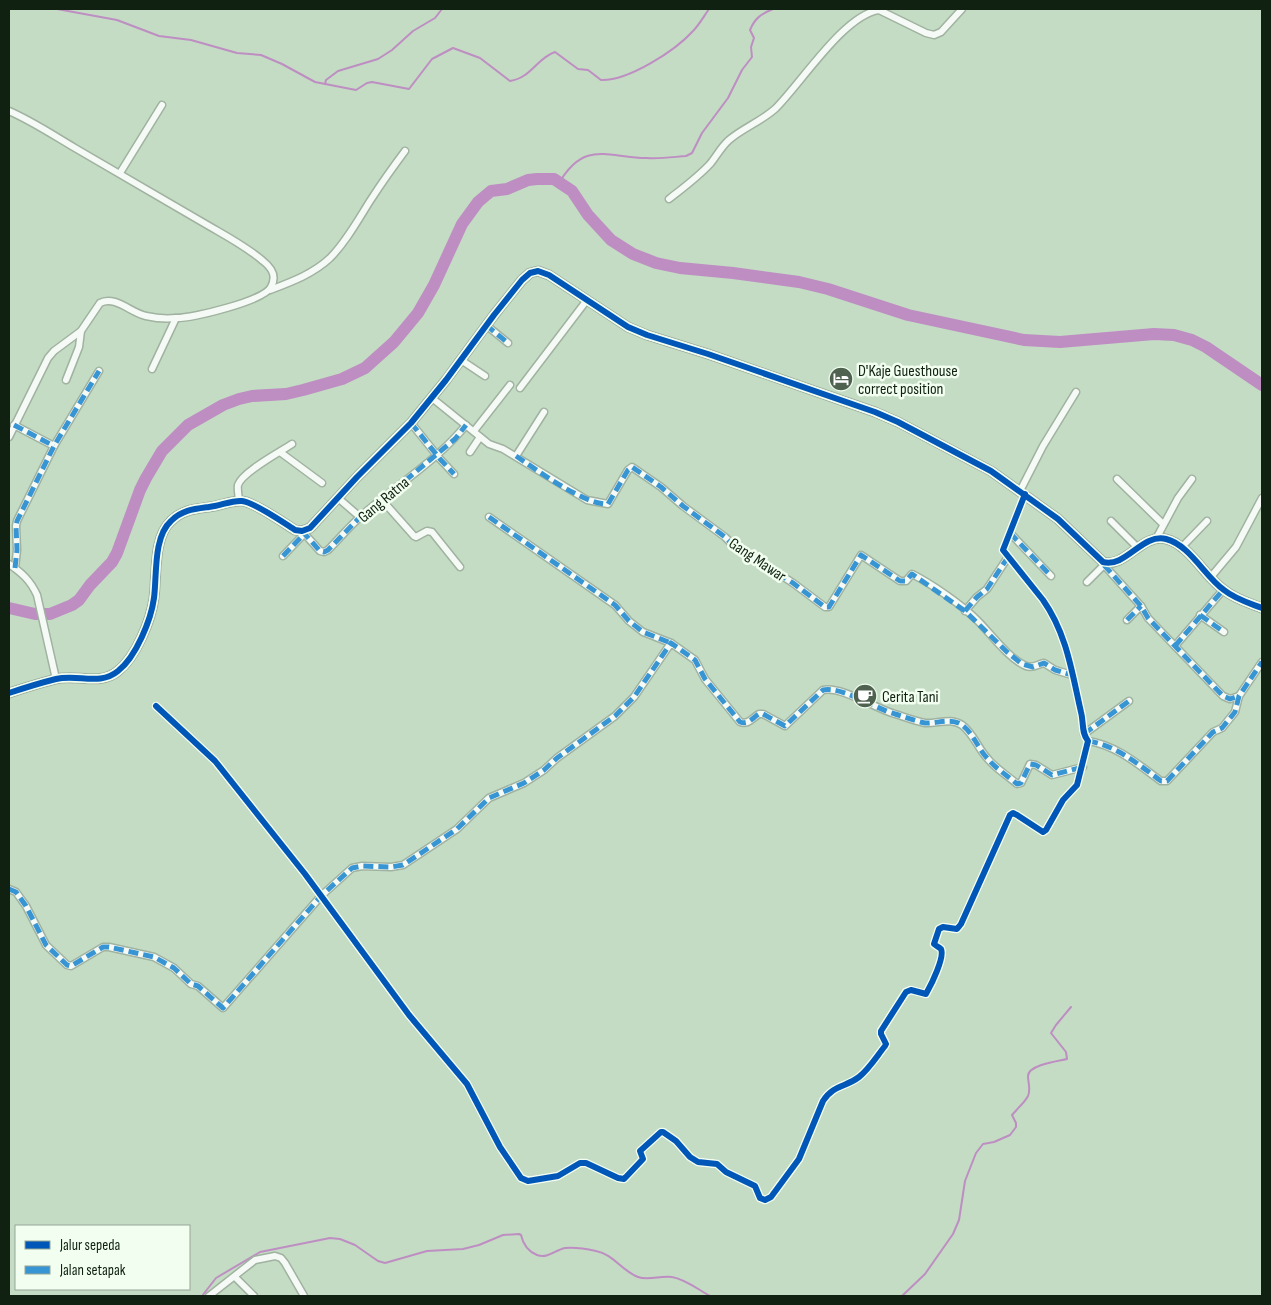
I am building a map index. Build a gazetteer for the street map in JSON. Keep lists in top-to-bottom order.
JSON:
{
  "streets": {
    "street": ["Gang Ratna", "Gang Mawar"]
  },
  "crossings": [
    ["Gang Ratna", "Gang Mawar"]
  ],
  "places": {
    "hotel": ["D'Kaje Guesthouse correct position"],
    "cafe": ["Cerita Tani"]
  },
  "legend": ["Jalur sepeda", "Jalan setapak"]
}
